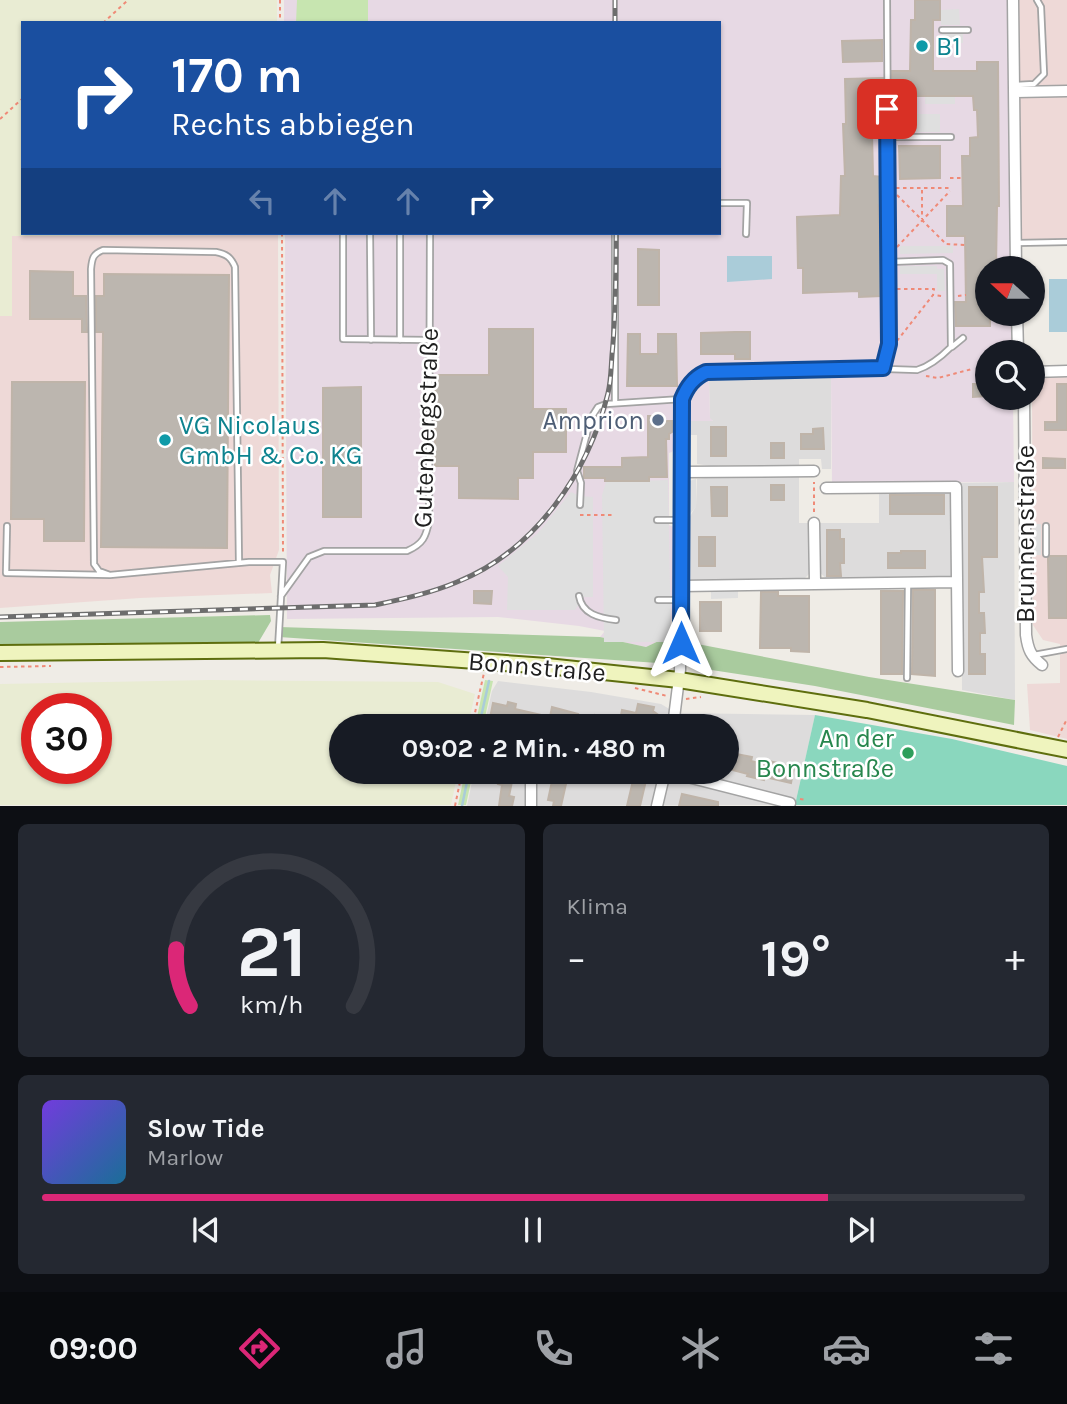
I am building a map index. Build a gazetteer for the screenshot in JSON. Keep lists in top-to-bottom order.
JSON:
{
  "streets": {
    "main road": ["Bonnstraße"],
    "street": ["Brunnenstraße"],
    "lane": ["Gutenbergstraße"]
  },
  "places": [
    "B1",
    "Amprion",
    "VG Nicolaus GmbH & Co. KG",
    "An der Bonnstraße"
  ],
  "north": "left",
  "page": {
    "turn": ["170 m", "Rechts abbiegen"],
    "limit": "30",
    "trip": "09:02 · 2 Min. · 480 m",
    "tile": "Klima",
    "heat": ["−", "19°", "+"],
    "song": ["Slow Tide", "Marlow"],
    "tabs": "09:00",
    "gauge": ["21", "km/h"]
  }
}
